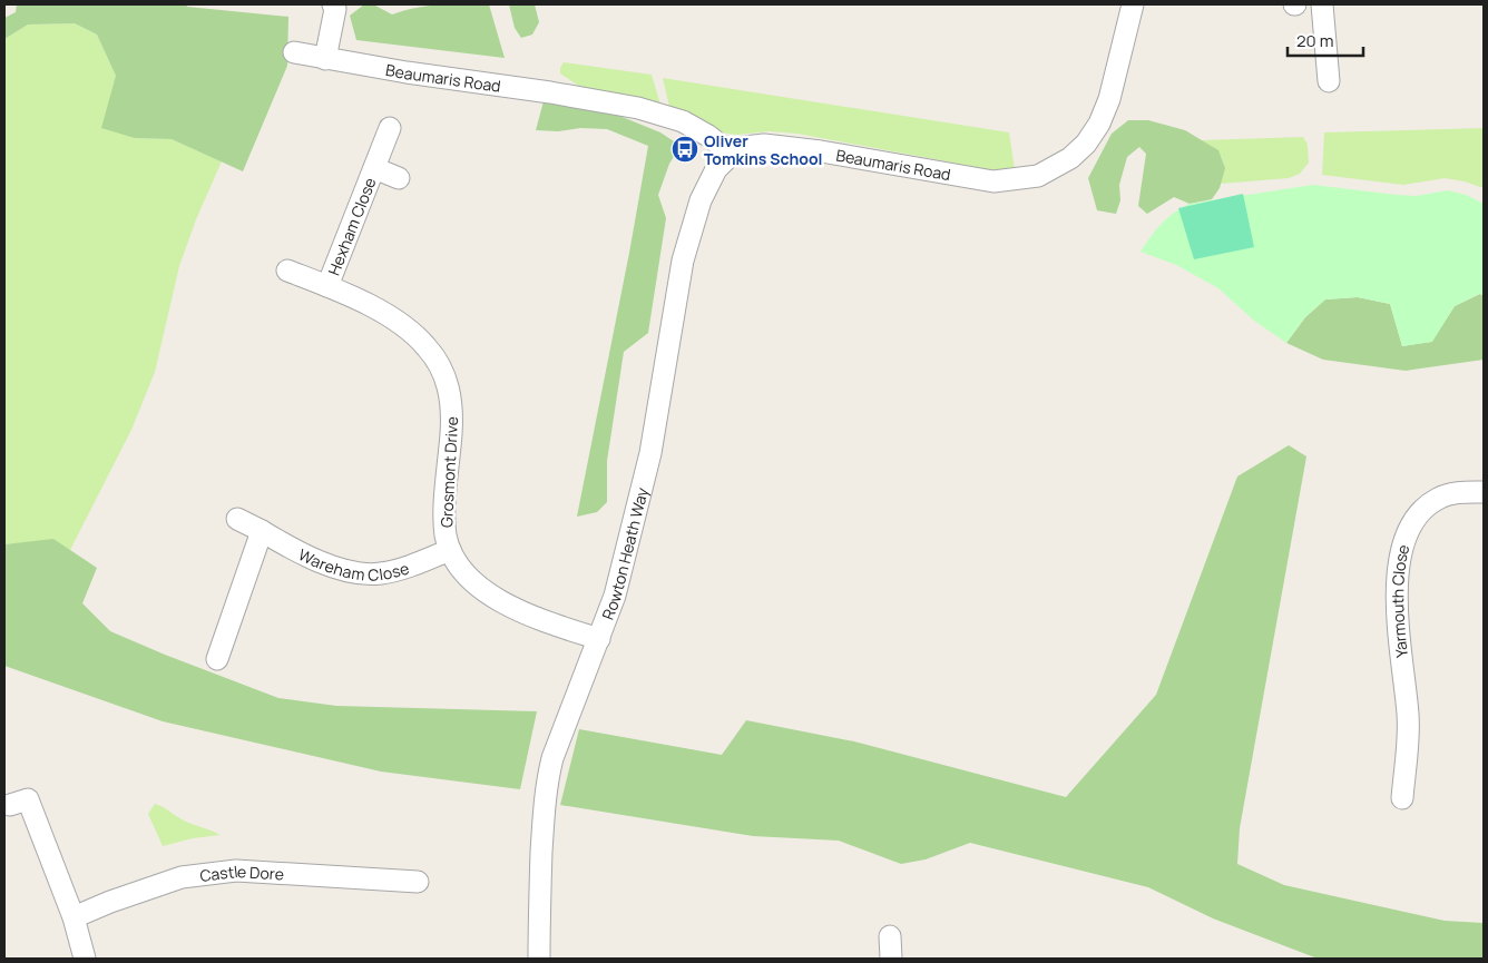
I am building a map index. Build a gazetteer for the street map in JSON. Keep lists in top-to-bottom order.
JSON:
{
  "streets": {
    "street": [
      "Beaumaris Road",
      "Hexham Close",
      "Grosmont Drive",
      "Rowton Heath Way",
      "Wareham Close",
      "Yarmouth Close",
      "Castle Dore"
    ]
  },
  "crossings": [
    ["Beaumaris Road", "Rowton Heath Way"],
    ["Hexham Close", "Grosmont Drive"],
    ["Grosmont Drive", "Rowton Heath Way"],
    ["Grosmont Drive", "Wareham Close"]
  ],
  "places": {
    "bus stop": ["Oliver Tomkins School"]
  },
  "scale_bar": "20 m"
}
